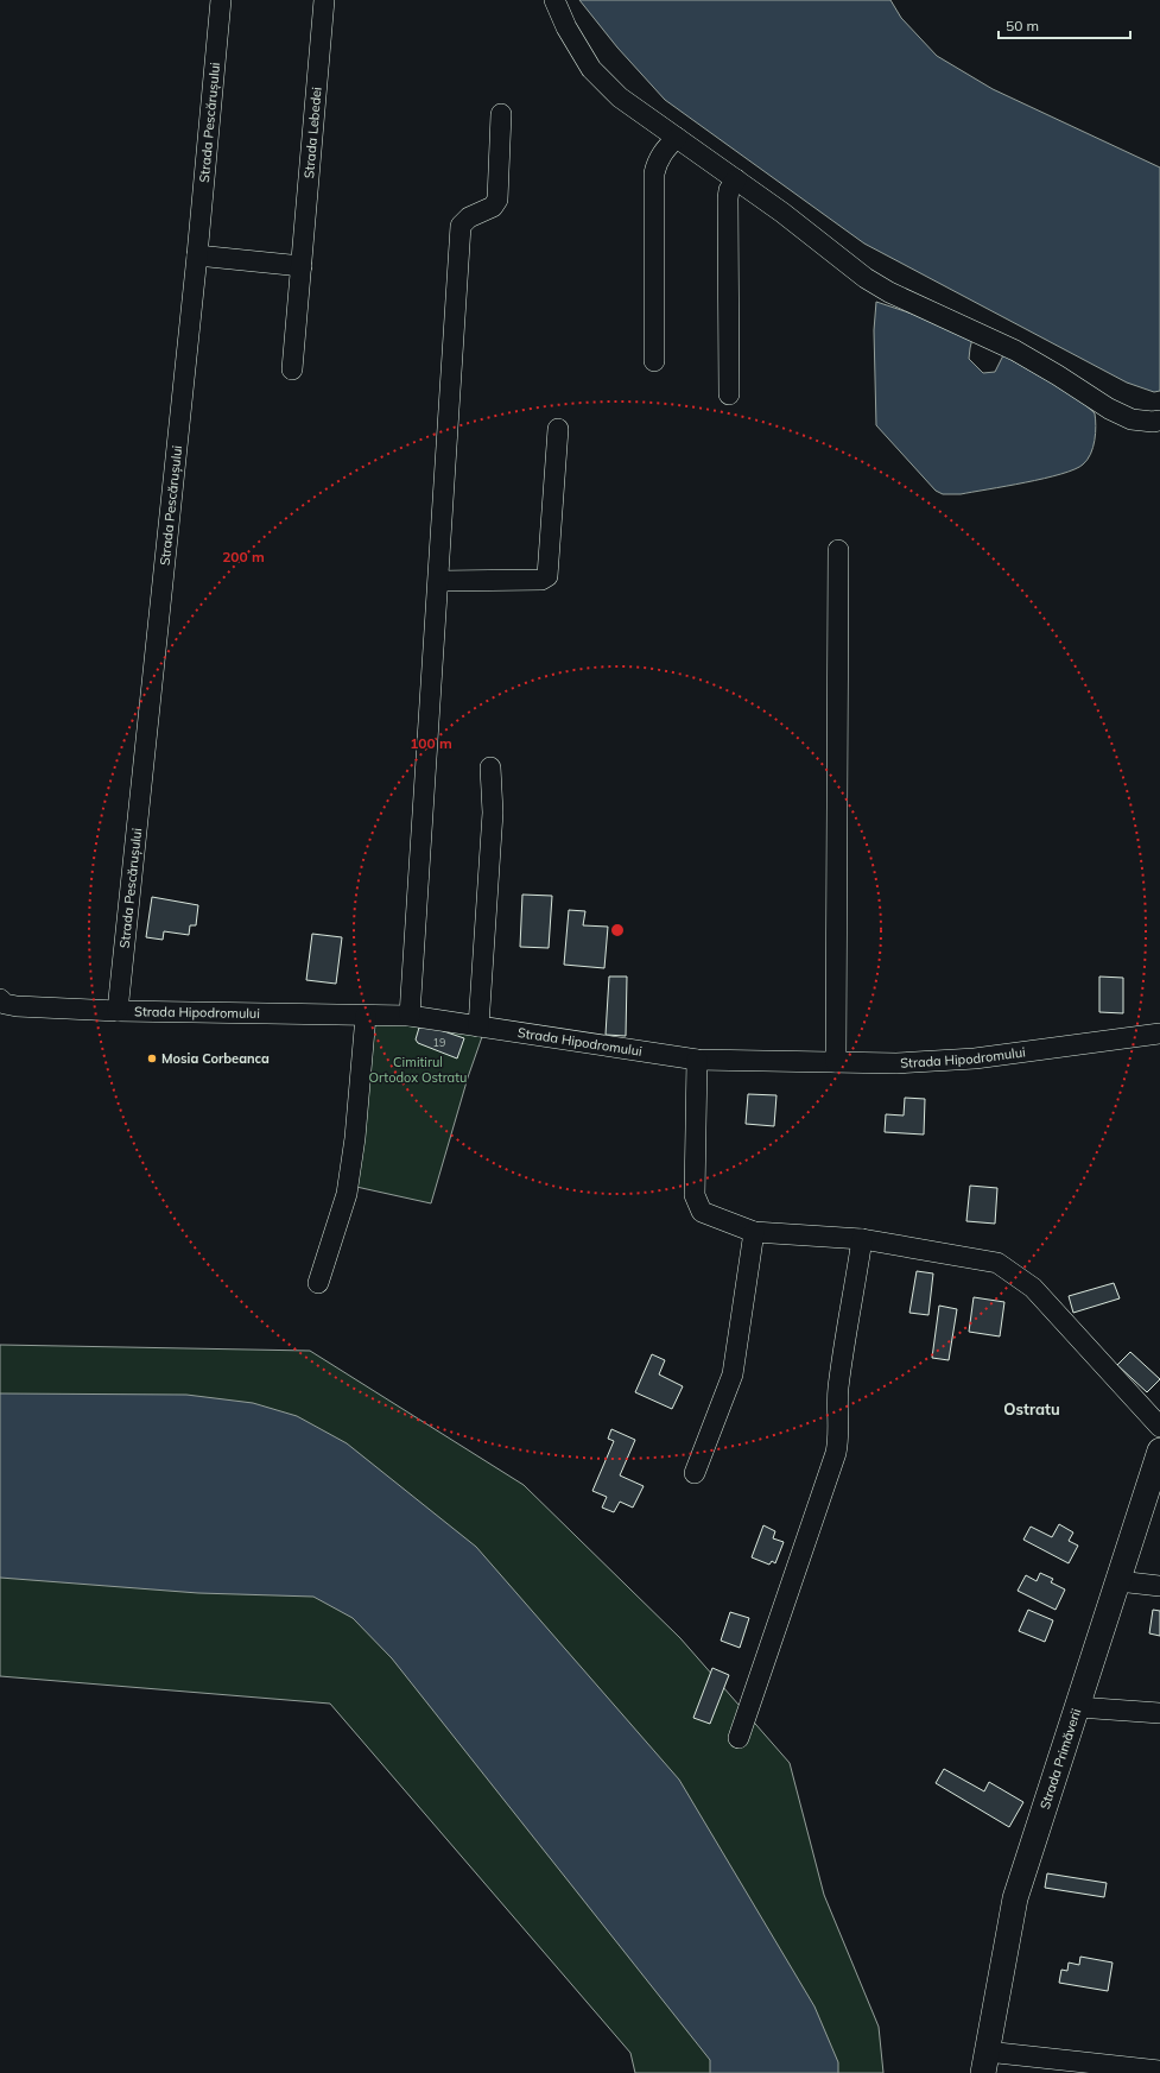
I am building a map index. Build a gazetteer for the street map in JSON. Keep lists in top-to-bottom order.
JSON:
{
  "streets": {
    "main road": ["Strada Primăverii"],
    "street": ["Strada Pescărușului", "Strada Lebedei", "Strada Hipodromului"]
  },
  "crossings": [
    ["Strada Pescărușului", "Strada Hipodromului"]
  ],
  "districts": ["Ostratu"],
  "parks": ["Cimitirul Ortodox Ostratu"],
  "places": ["Mosia Corbeanca"],
  "house_numbers": ["19"],
  "scale_bar": "50 m",
  "rings": ["200 m", "100 m"]
}
